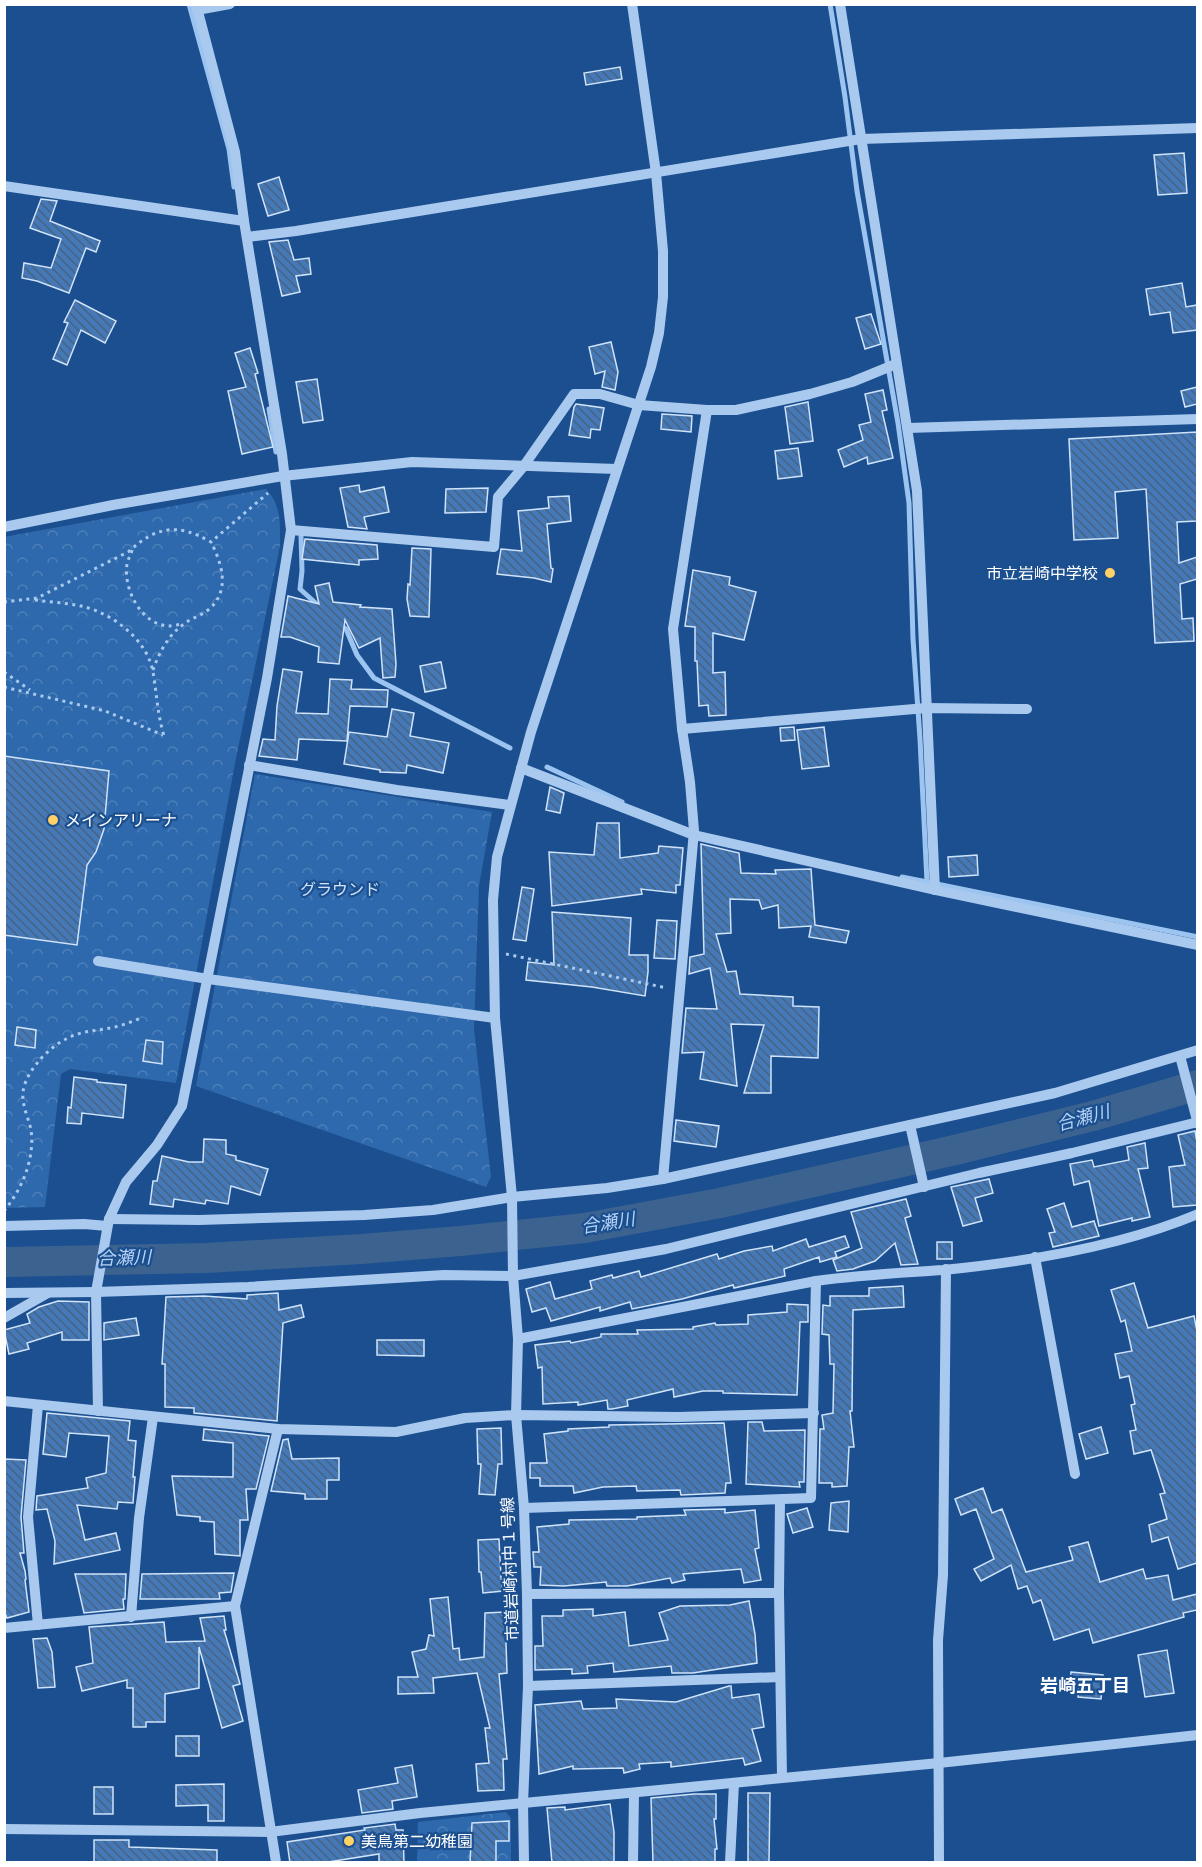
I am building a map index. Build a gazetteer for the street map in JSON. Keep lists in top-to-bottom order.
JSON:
{
  "streets": {
    "street": ["市道岩崎村中１号線"]
  },
  "districts": ["岩崎五丁目"],
  "water": ["合瀬川"],
  "parks": ["グラウンド"],
  "places": ["市立岩崎中学校", "メインアリーナ", "美鳥第二幼稚園"]
}
